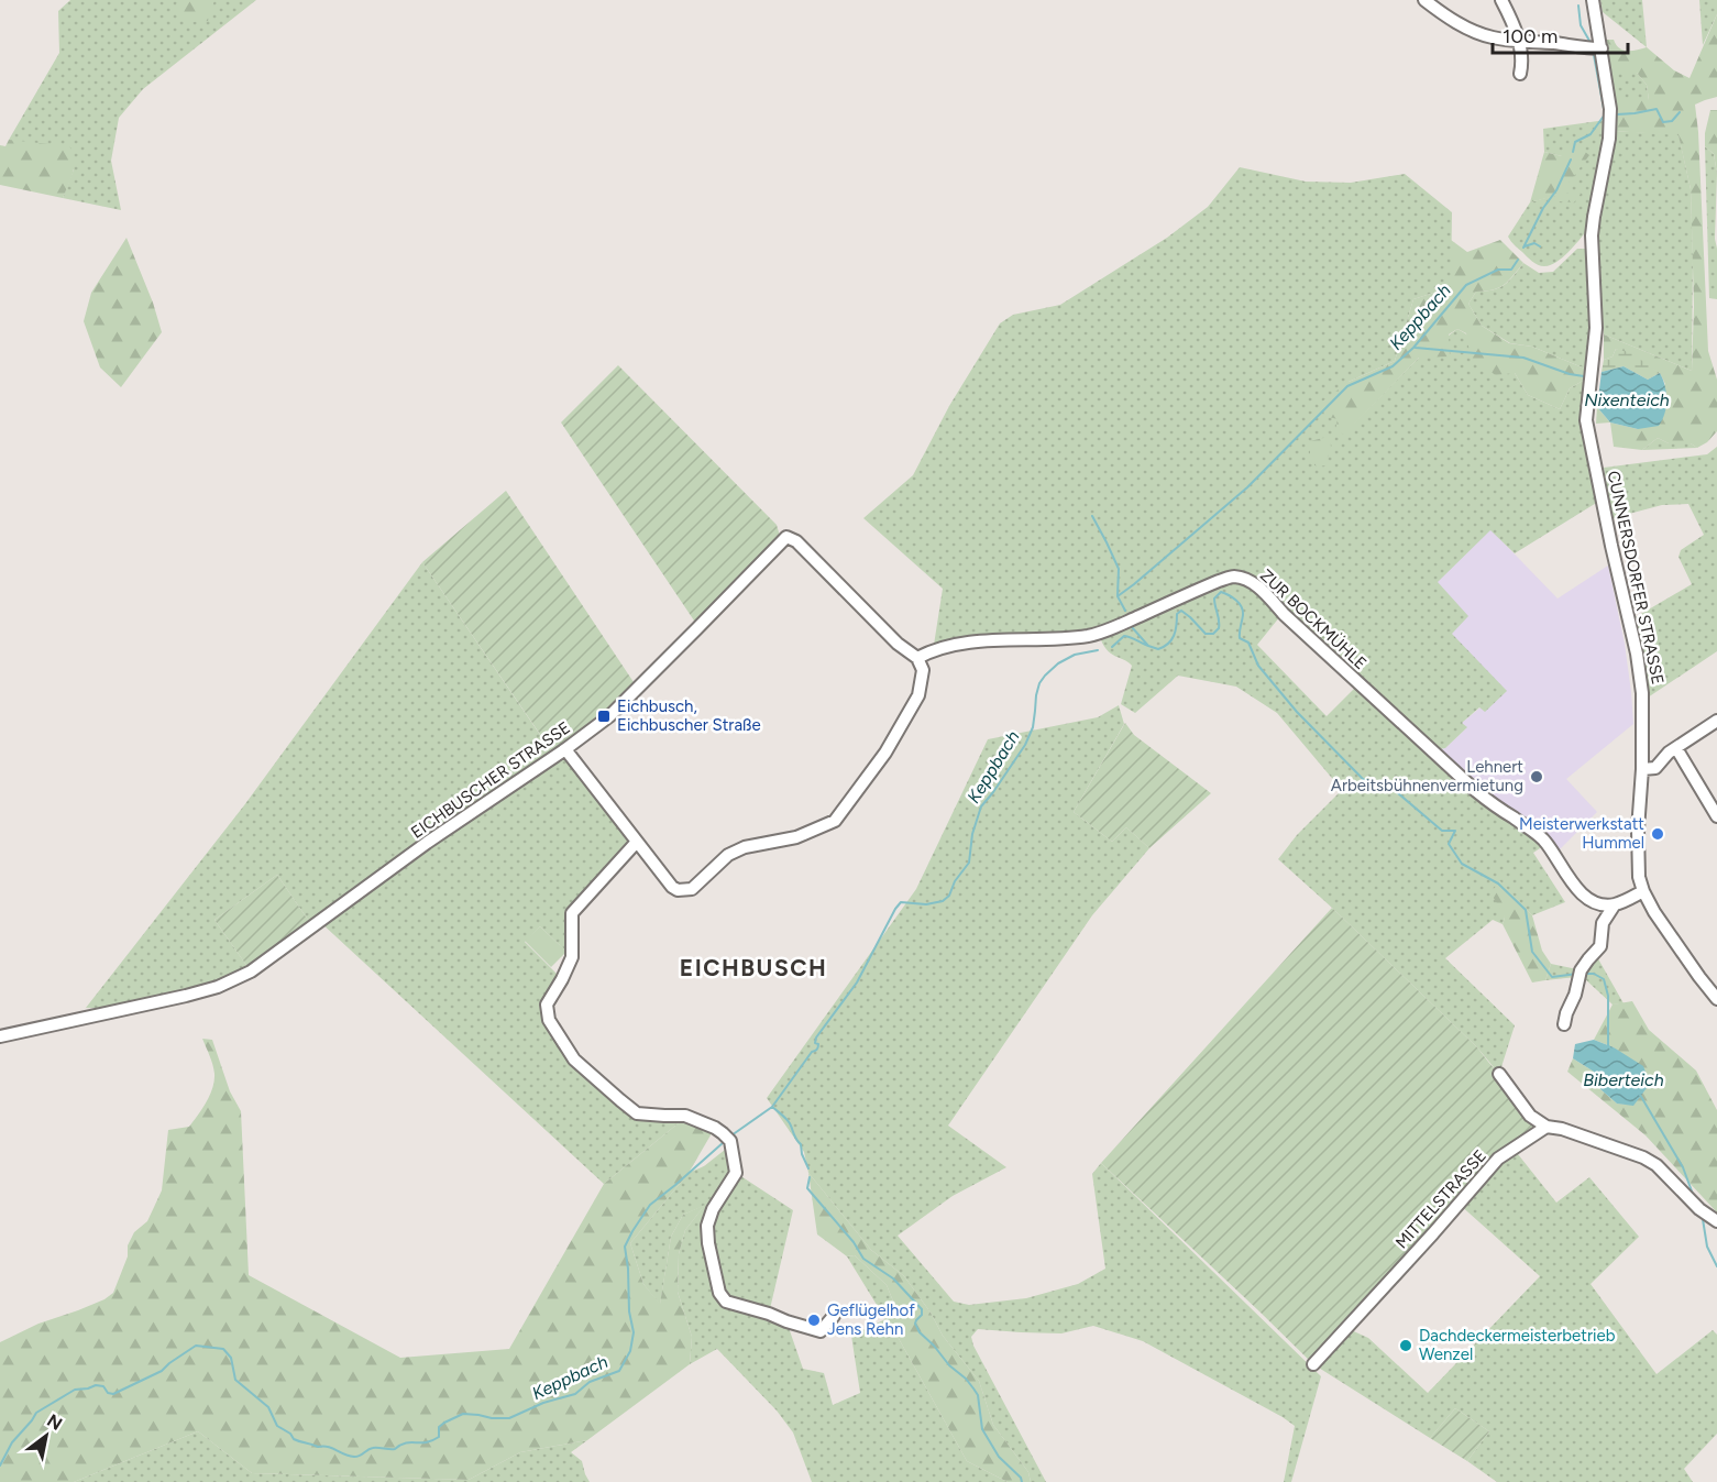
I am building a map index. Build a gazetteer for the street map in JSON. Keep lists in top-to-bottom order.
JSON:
{
  "streets": {
    "street": [
      "CUNNERSDORFER STRASSE",
      "ZUR BOCKMÜHLE",
      "EICHBUSCHER STRASSE",
      "MITTELSTRASSE"
    ]
  },
  "crossings": [
    ["ZUR BOCKMÜHLE", "EICHBUSCHER STRASSE"]
  ],
  "districts": ["EICHBUSCH"],
  "water": ["Keppbach", "Nixenteich", "Biberteich"],
  "places": {
    "transit": ["Eichbusch, Eichbuscher Straße"],
    "other": [
      "Lehnert Arbeitsbühnenvermietung",
      "Meisterwerkstatt Hummel",
      "Geflügelhof Jens Rehn",
      "Dachdeckermeisterbetrieb Wenzel"
    ]
  },
  "scale_bar": "100 m",
  "north": "top right"
}
